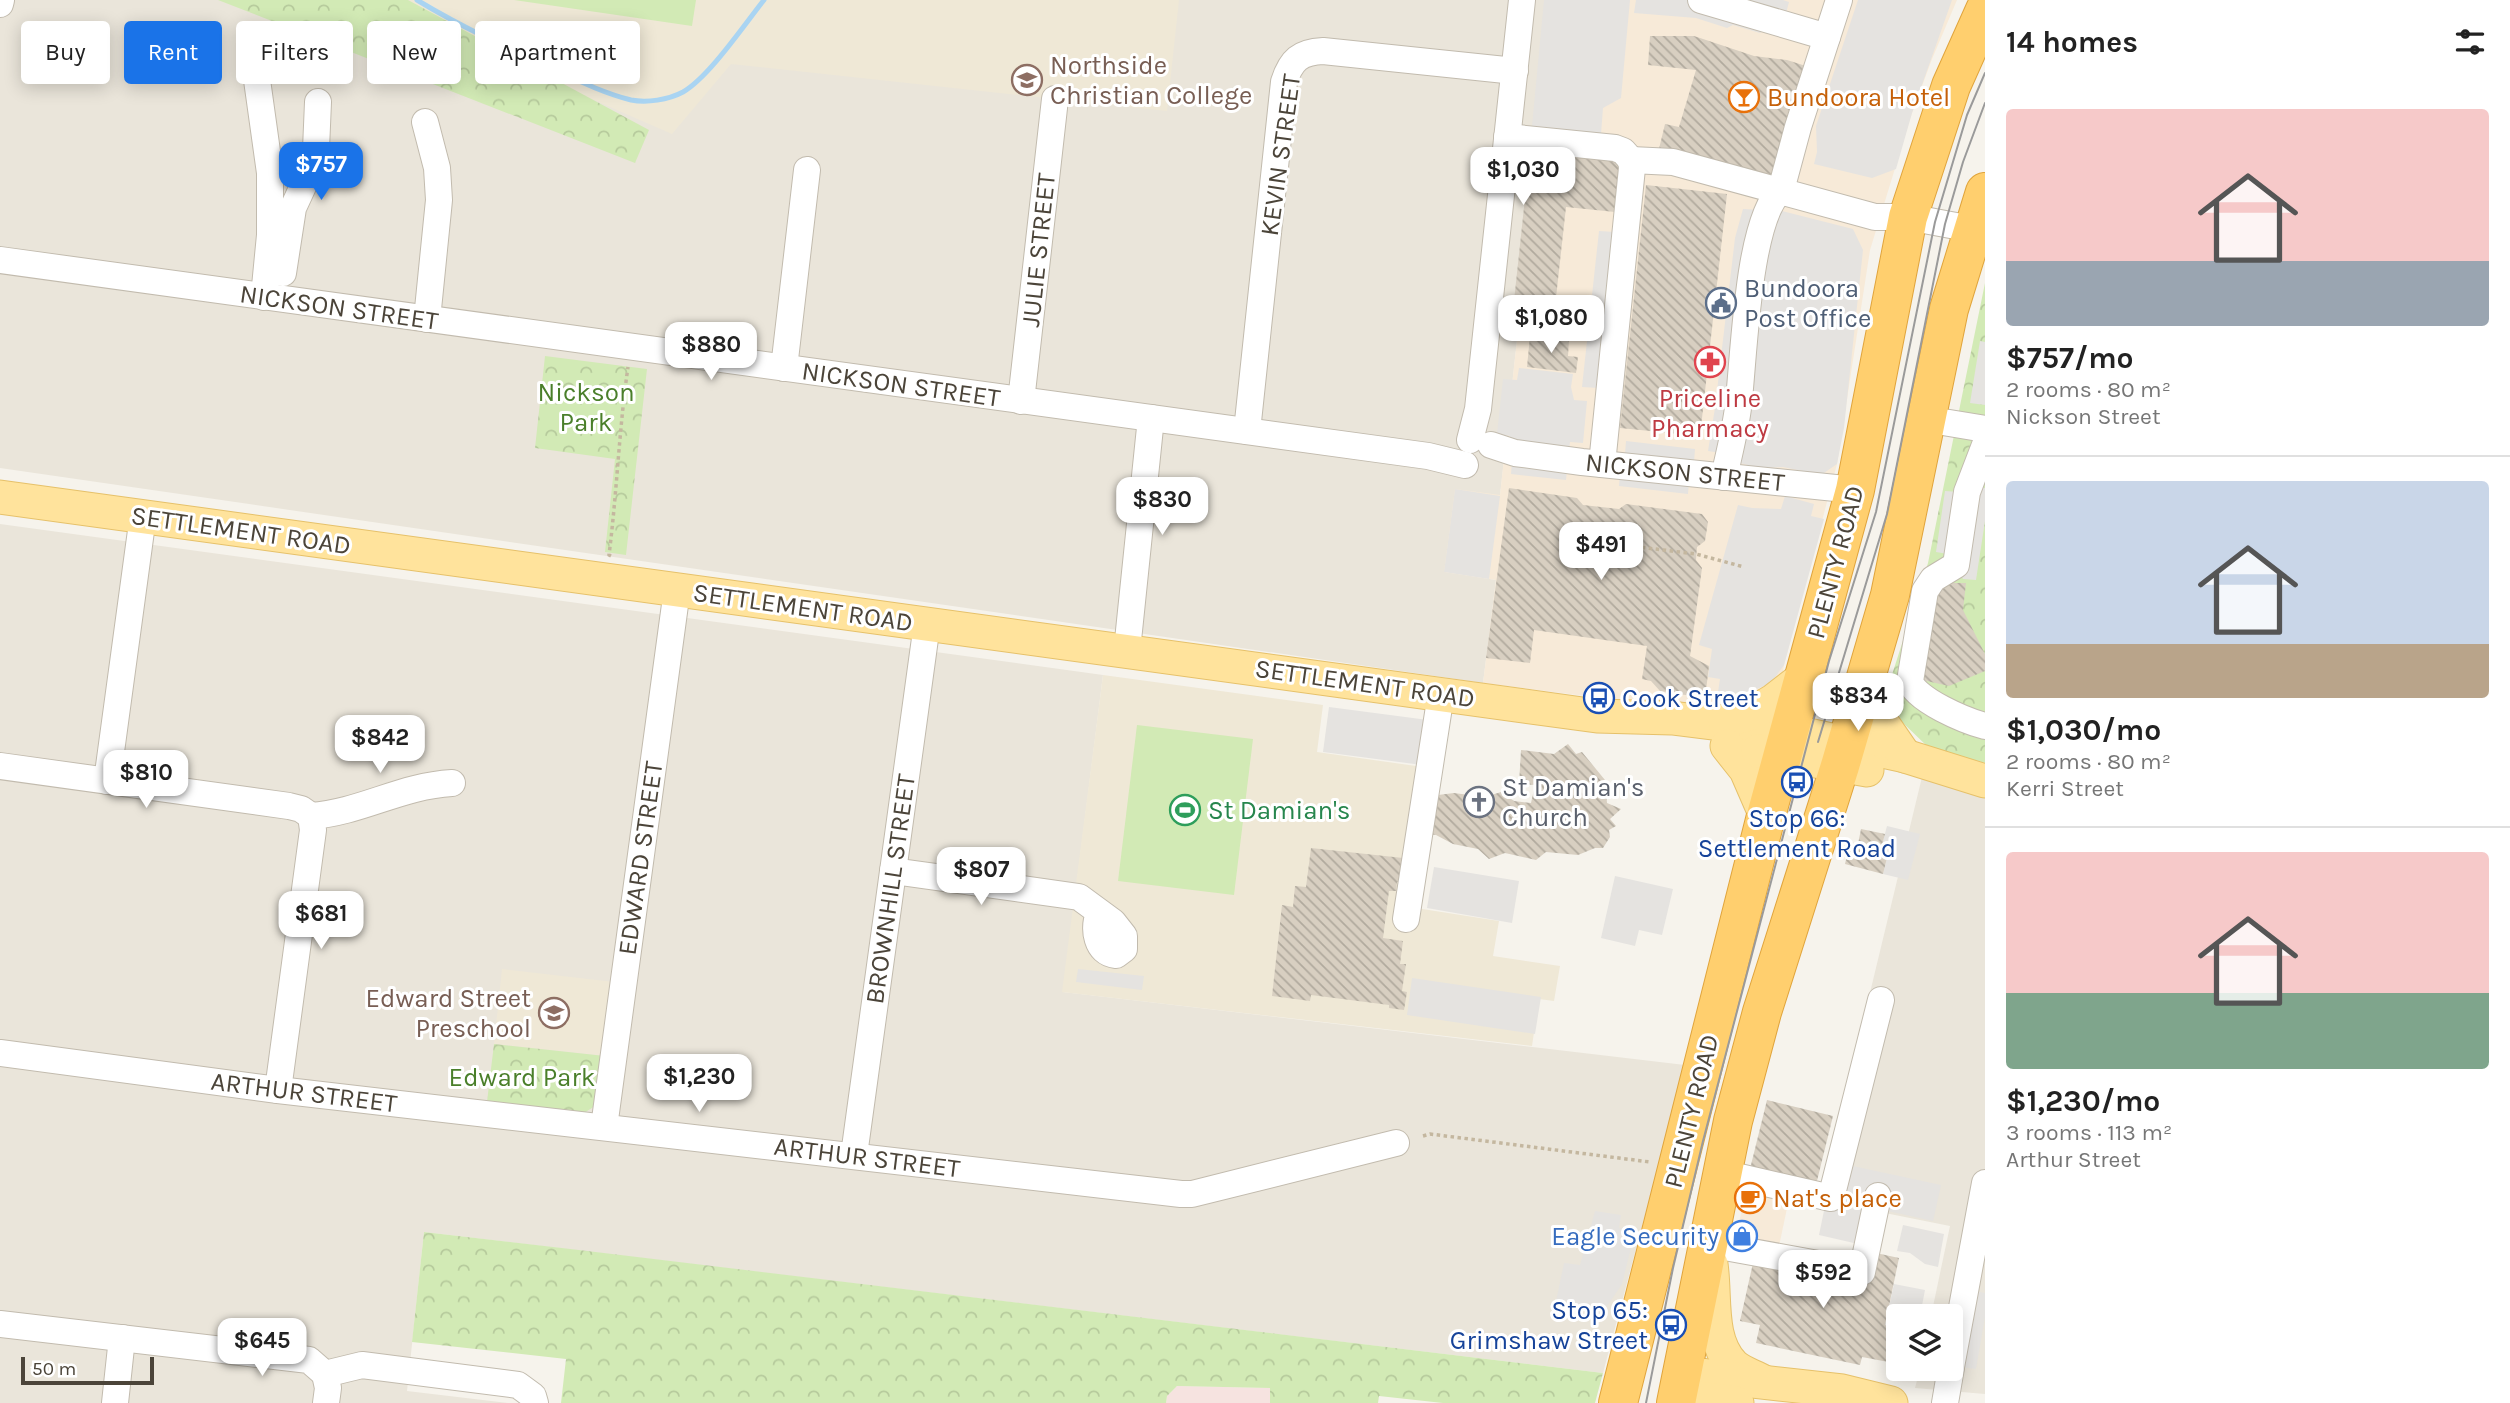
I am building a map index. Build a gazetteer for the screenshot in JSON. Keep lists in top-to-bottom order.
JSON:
{
  "streets": {
    "highway": ["PLENTY ROAD"],
    "main road": ["SETTLEMENT ROAD"],
    "street": [
      "KEVIN STREET",
      "JULIE STREET",
      "NICKSON STREET",
      "EDWARD STREET",
      "BROWNHILL STREET",
      "ARTHUR STREET"
    ]
  },
  "crossings": [
    ["KEVIN STREET", "NICKSON STREET"],
    ["JULIE STREET", "NICKSON STREET"],
    ["NICKSON STREET", "PLENTY ROAD"],
    ["SETTLEMENT ROAD", "PLENTY ROAD"],
    ["SETTLEMENT ROAD", "EDWARD STREET"],
    ["SETTLEMENT ROAD", "BROWNHILL STREET"],
    ["EDWARD STREET", "ARTHUR STREET"],
    ["BROWNHILL STREET", "ARTHUR STREET"]
  ],
  "parks": ["Nickson Park", "Edward Park"],
  "places": {
    "school or university": ["Northside Christian College", "Edward Street Preschool"],
    "bar": ["Bundoora Hotel"],
    "public building": ["Bundoora Post Office"],
    "pharmacy": ["Priceline Pharmacy"],
    "bus stop": ["Cook Street", "Stop 66: Settlement Road", "Stop 65: Grimshaw Street"],
    "church": ["St Damian's Church"],
    "sports": ["St Damian's"],
    "cafe": ["Nat's place"],
    "shop": ["Eagle Security"]
  },
  "scale_bar": "50 m",
  "page": {
    "heading": "14 homes",
    "chip": [
      "Buy",
      "Rent",
      "Filters",
      "New",
      "Apartment"
    ],
    "list": [
      {
        "name": "$757/mo",
        "note": "2 rooms · 80 m² · Nickson Street"
      },
      {
        "name": "$1,030/mo",
        "note": "2 rooms · 80 m² · Kerri Street"
      },
      {
        "name": "$1,230/mo",
        "note": "3 rooms · 113 m² · Arthur Street"
      }
    ],
    "price": [
      "$757",
      "$1,030",
      "$1,080",
      "$880",
      "$830",
      "$491",
      "$834",
      "$842",
      "$810",
      "$807",
      "$681",
      "$1,230",
      "$592",
      "$645"
    ],
    "scale": "50 m"
  }
}
